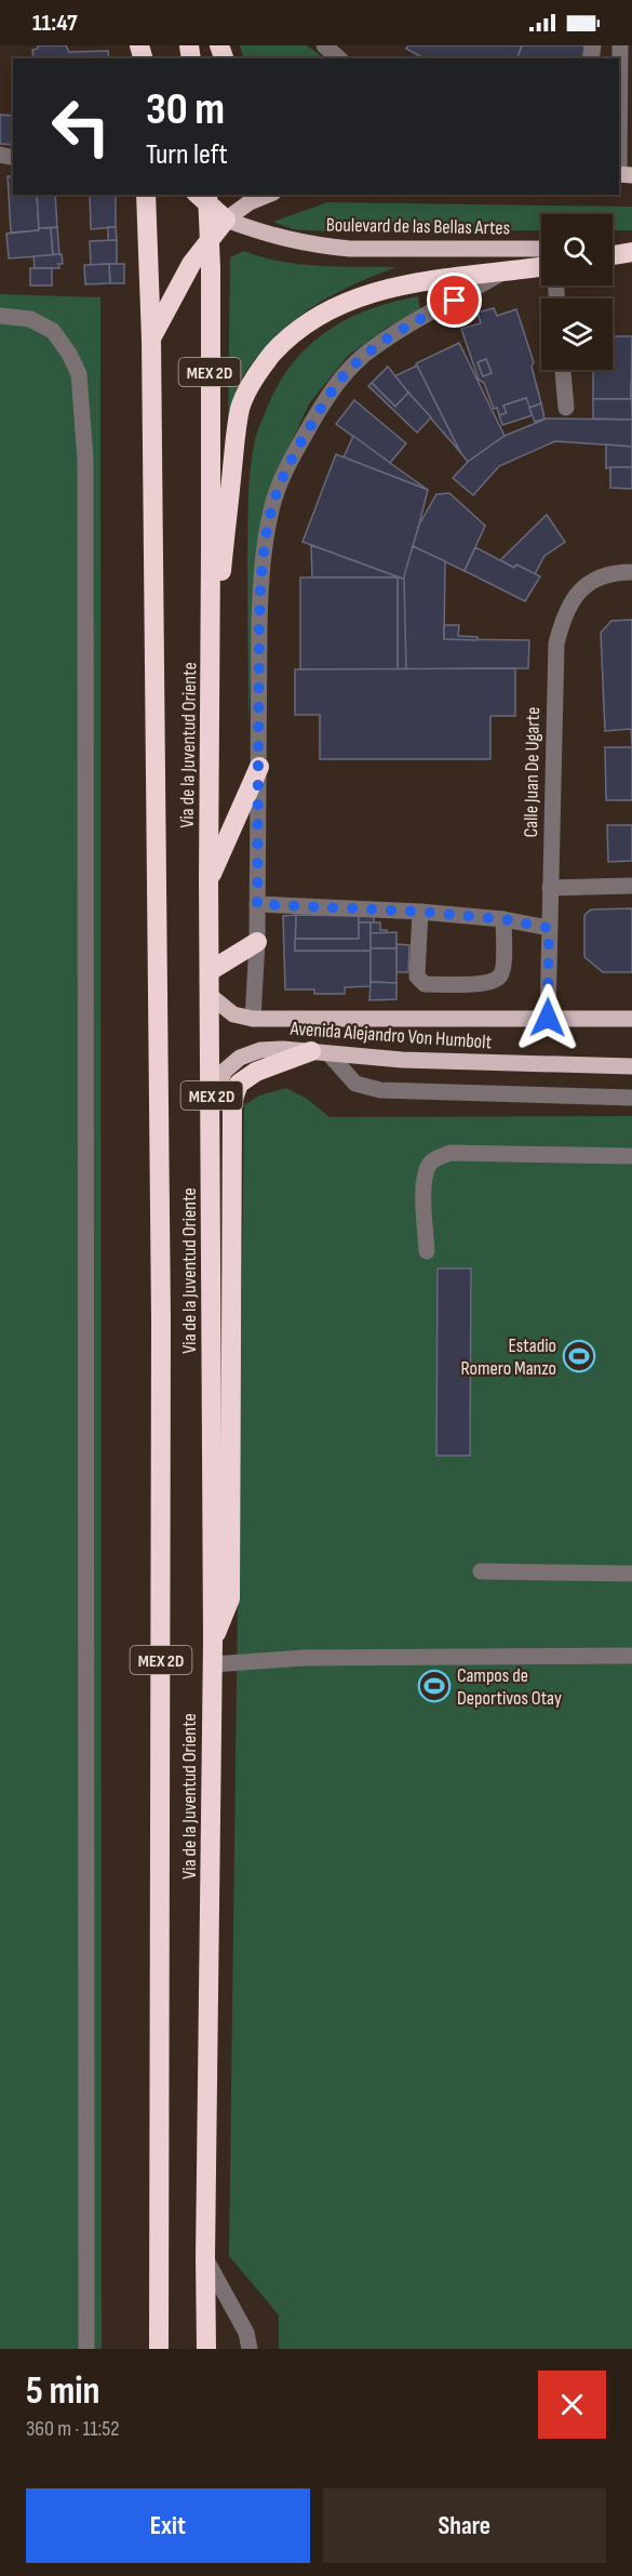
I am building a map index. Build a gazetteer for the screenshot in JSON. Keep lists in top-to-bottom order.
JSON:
{
  "streets": {
    "highway": ["MEX 2D", "Via de la Juventud Oriente"],
    "main road": ["Boulevard de las Bellas Artes", "Avenida Alejandro Von Humbolt"],
    "street": ["Calle Juan De Ugarte"]
  },
  "crossings": [
    ["Via de la Juventud Oriente", "Avenida Alejandro Von Humbolt"],
    ["Calle Juan De Ugarte", "Avenida Alejandro Von Humbolt"]
  ],
  "places": {
    "sports": ["Estadio Romero Manzo", "Campos de Deportivos Otay"]
  },
  "page": {
    "status": "11:47",
    "turn": ["30 m", "Turn left"],
    "heading": ["5 min", "360 m · 11:52"],
    "buttons": ["Exit", "Share"]
  }
}
